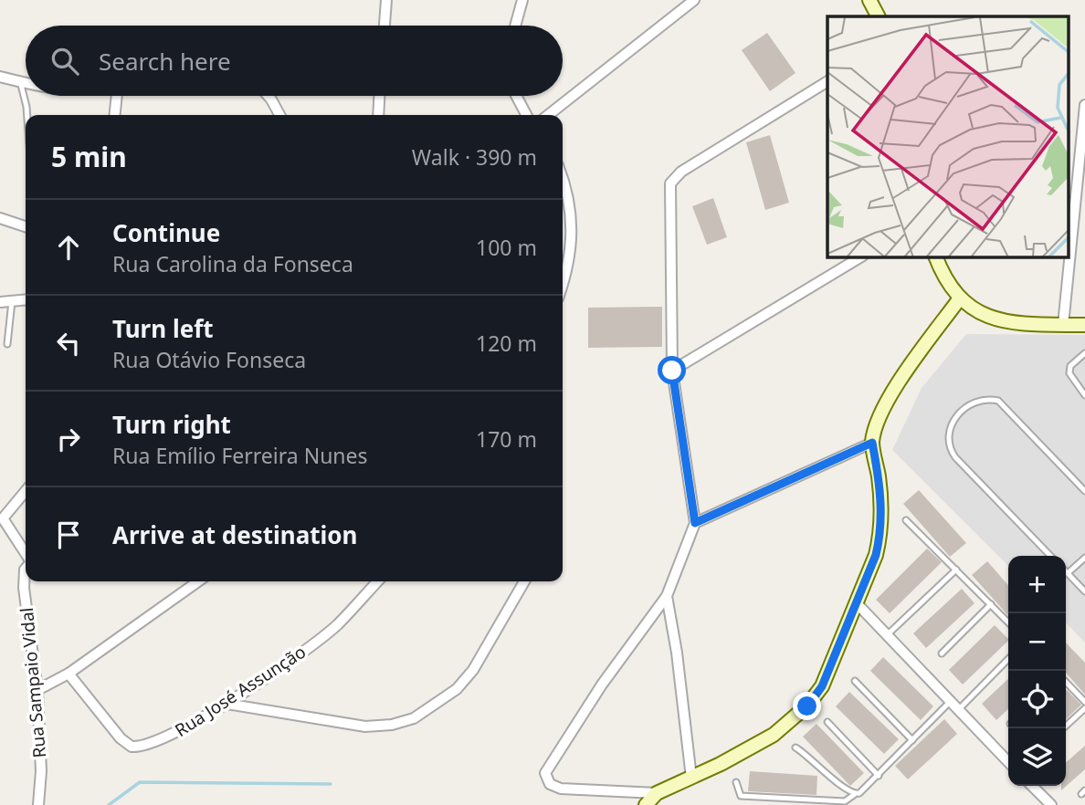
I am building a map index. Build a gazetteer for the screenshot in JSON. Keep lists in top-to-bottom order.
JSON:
{
  "streets": {
    "street": ["Rua Sampaio Vidal", "Rua José Assunção"]
  },
  "page": {
    "search": "Search here",
    "heading": ["5 min", "Walk · 390 m"],
    "list": [
      ["Continue", "Rua Carolina da Fonseca", "100 m"],
      ["Turn left", "Rua Otávio Fonseca", "120 m"],
      ["Turn right", "Rua Emílio Ferreira Nunes", "170 m"],
      "Arrive at destination"
    ],
    "map_buttons": ["+", "−"]
  }
}
